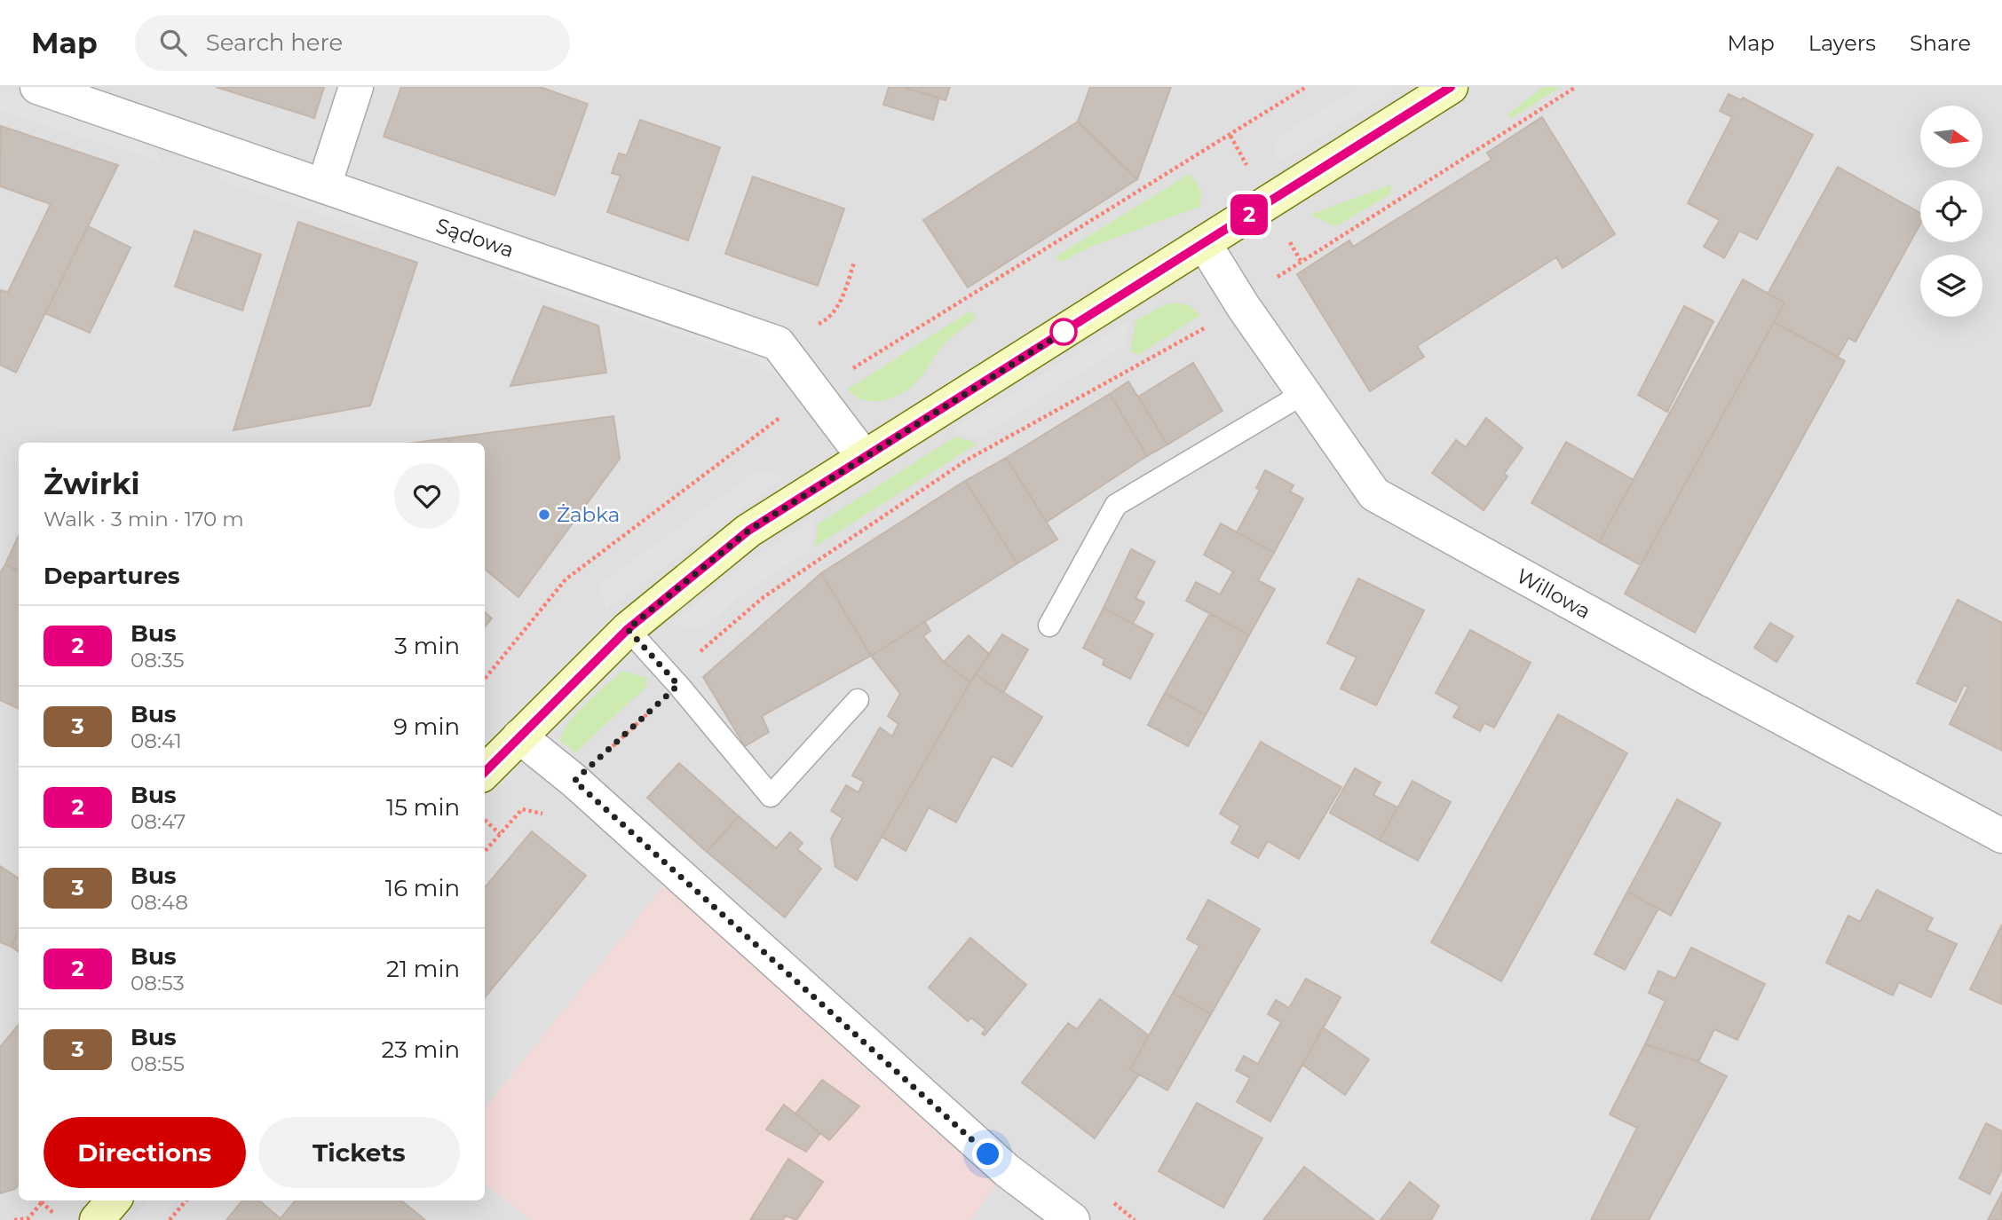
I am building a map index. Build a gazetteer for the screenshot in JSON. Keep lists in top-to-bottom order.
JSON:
{
  "streets": {
    "street": ["Sądowa", "Willowa"]
  },
  "places": ["Żabka"],
  "lines": ["bus line 2"],
  "north": "right",
  "page": {
    "header": "Map",
    "search": "Search here",
    "nav": ["Map", "Layers", "Share"],
    "on_map": "2",
    "heading": [
      ["Żwirki", "Walk · 3 min · 170 m"],
      "Departures"
    ],
    "list": [
      {
        "mark": "2",
        "name": "Bus",
        "note": "08:35",
        "value": "3 min"
      },
      {
        "mark": "3",
        "name": "Bus",
        "note": "08:41",
        "value": "9 min"
      },
      {
        "mark": "2",
        "name": "Bus",
        "note": "08:47",
        "value": "15 min"
      },
      {
        "mark": "3",
        "name": "Bus",
        "note": "08:48",
        "value": "16 min"
      },
      {
        "mark": "2",
        "name": "Bus",
        "note": "08:53",
        "value": "21 min"
      },
      {
        "mark": "3",
        "name": "Bus",
        "note": "08:55",
        "value": "23 min"
      }
    ],
    "buttons": ["Directions", "Tickets"]
  }
}
